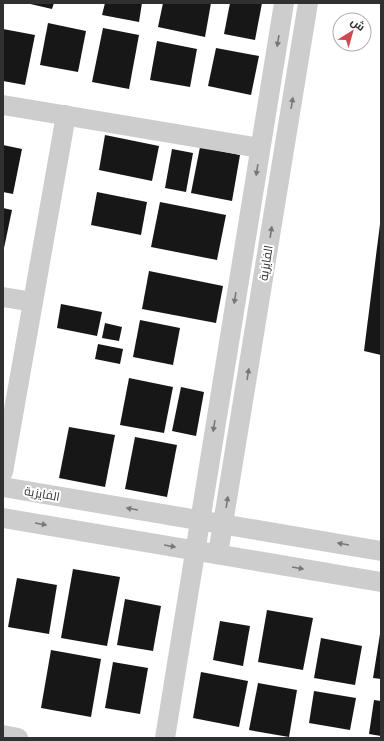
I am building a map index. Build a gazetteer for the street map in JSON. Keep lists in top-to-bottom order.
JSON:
{
  "streets": {
    "street": ["الفايزية"]
  },
  "north": "top right"
}
